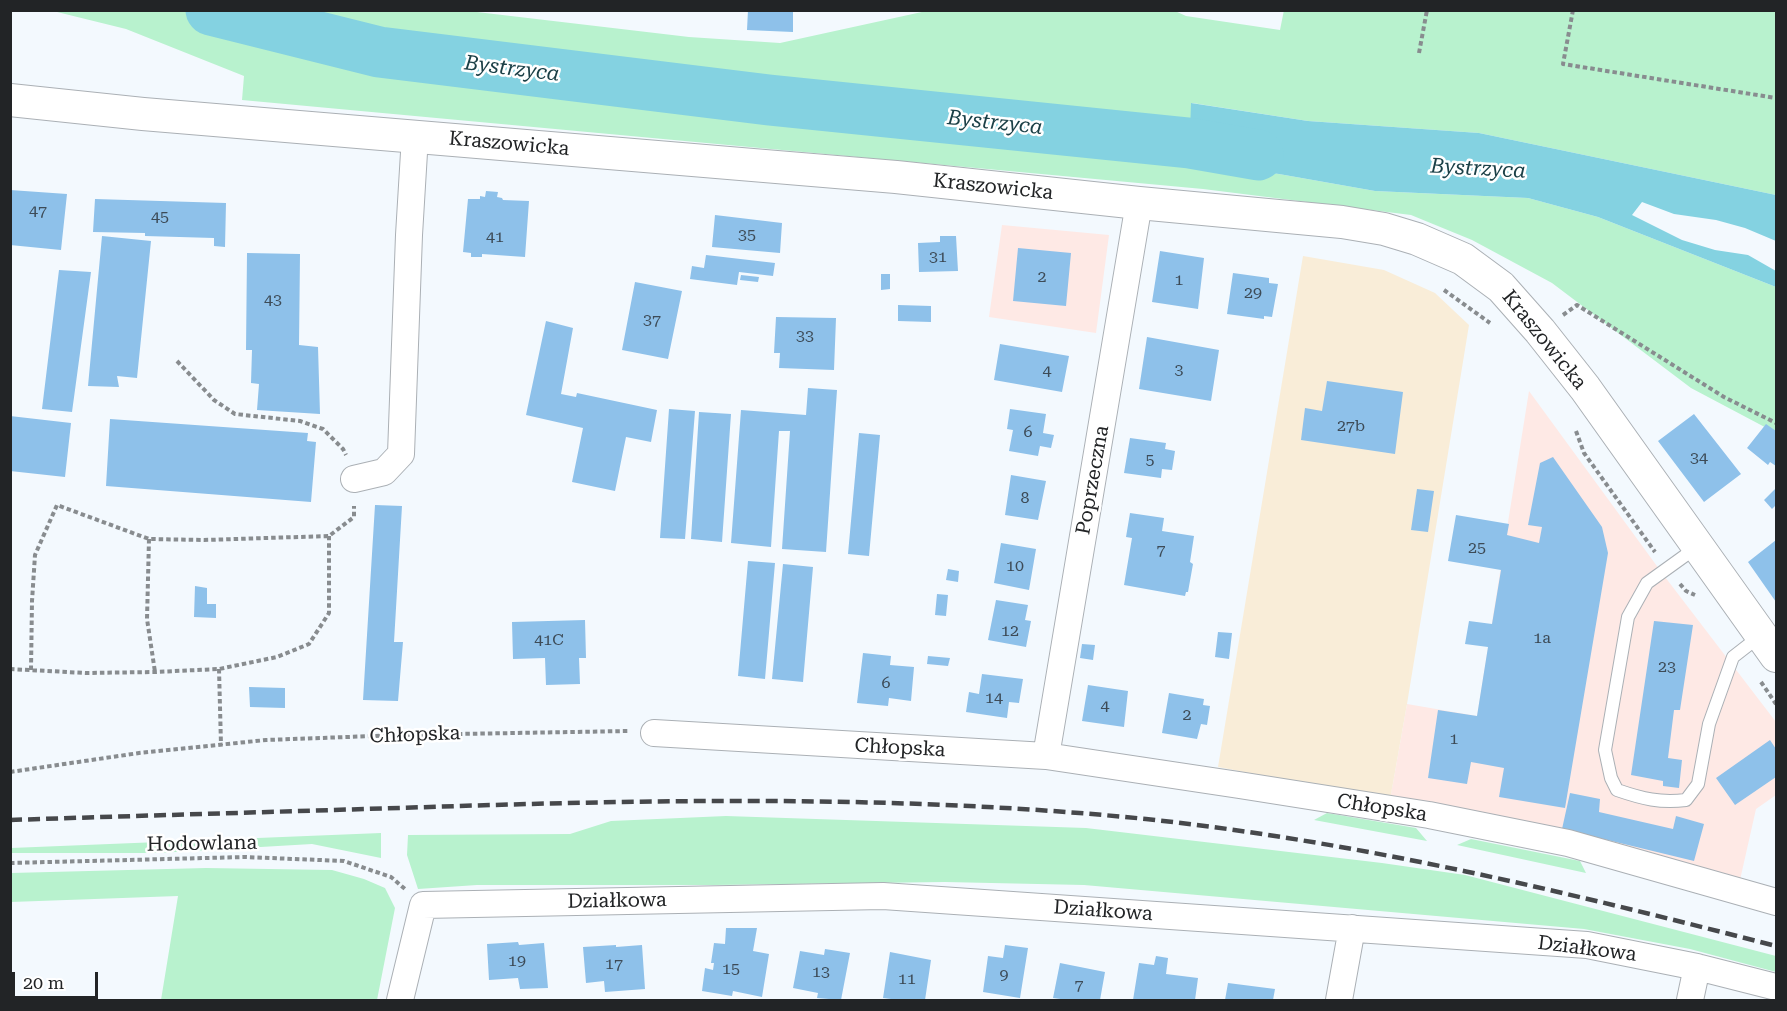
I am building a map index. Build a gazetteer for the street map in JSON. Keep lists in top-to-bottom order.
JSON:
{
  "streets": {
    "street": [
      "Kraszowicka",
      "Poprzeczna",
      "Chłopska",
      "Działkowa"
    ],
    "path": ["Hodowlana"]
  },
  "crossings": [
    ["Kraszowicka", "Poprzeczna"],
    ["Poprzeczna", "Chłopska"]
  ],
  "water": ["Bystrzyca"],
  "house_numbers": [
    "47",
    "45",
    "35",
    "41",
    "31",
    "2",
    "1",
    "29",
    "43",
    "37",
    "33",
    "3",
    "4",
    "27b",
    "6",
    "34",
    "5",
    "8",
    "25",
    "7",
    "10",
    "12",
    "1a",
    "41C",
    "23",
    "6",
    "14",
    "4",
    "2",
    "1",
    "19",
    "17",
    "15",
    "13",
    "9",
    "11",
    "7"
  ],
  "scale_bar": "20 m"
}
